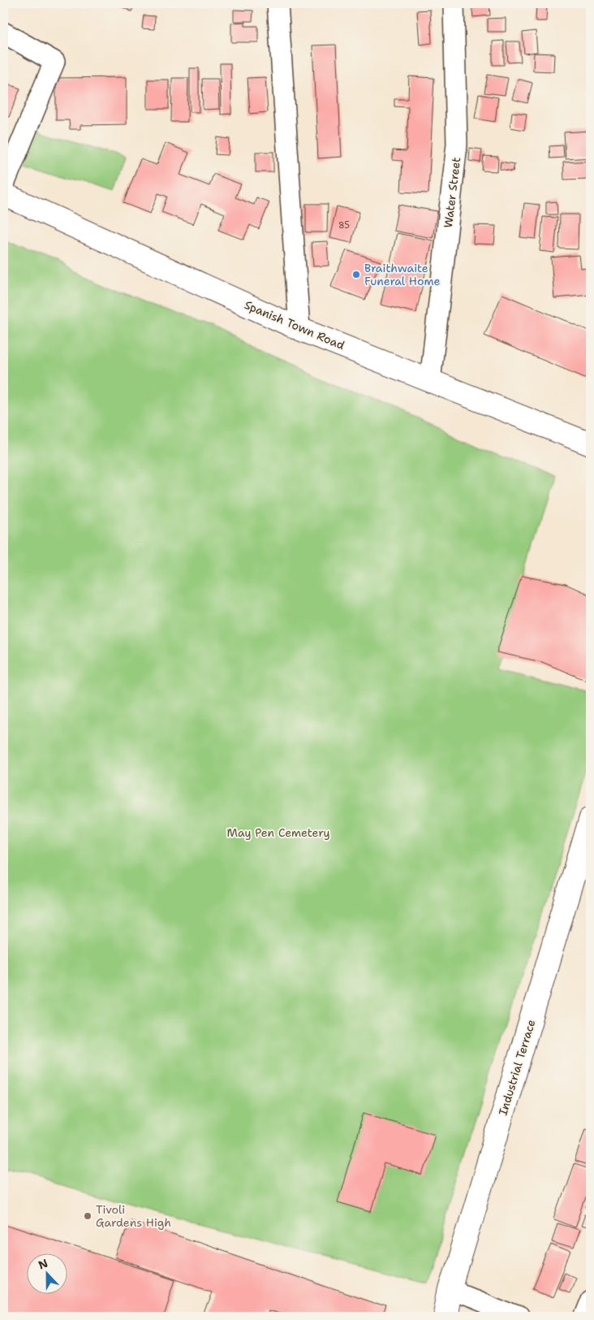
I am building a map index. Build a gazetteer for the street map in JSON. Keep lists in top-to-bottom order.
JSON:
{
  "streets": {
    "main road": ["Spanish Town Road", "Industrial Terrace"],
    "street": ["Water Street"]
  },
  "crossings": [
    ["Water Street", "Spanish Town Road"]
  ],
  "parks": ["May Pen Cemetery"],
  "places": ["Braithwaite Funeral Home", "Tivoli Gardens High"],
  "house_numbers": ["85"],
  "north": "top"
}
